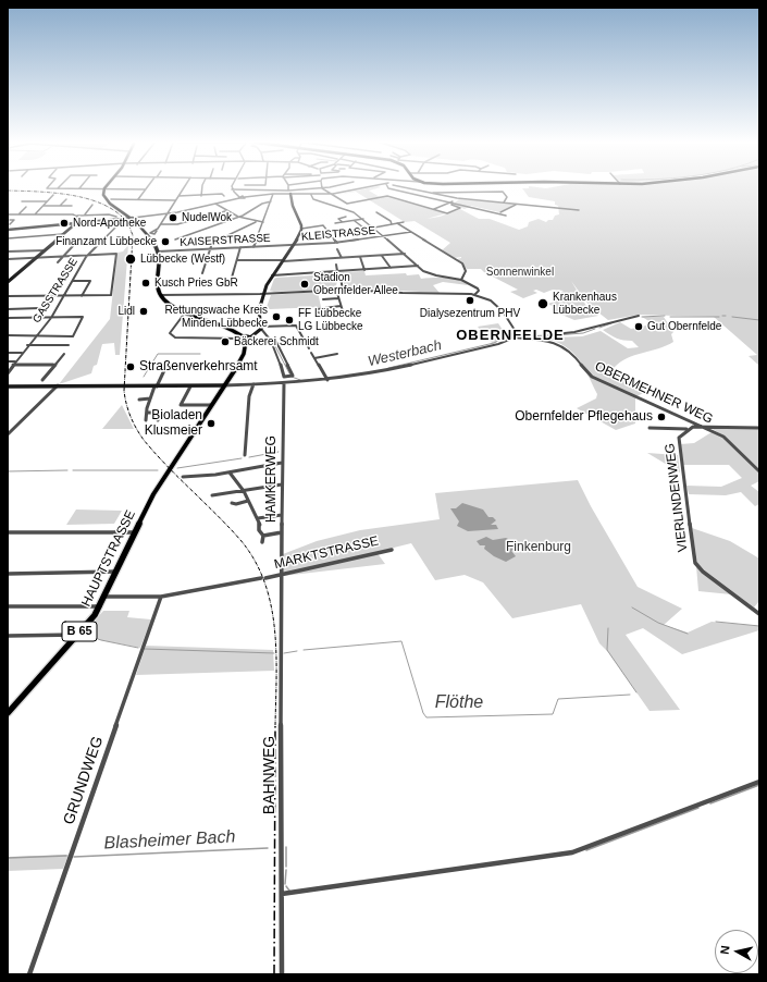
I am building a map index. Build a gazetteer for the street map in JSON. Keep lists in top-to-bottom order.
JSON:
{
  "streets": {
    "main road": ["HAUPTSTRASSE", "B 65"],
    "street": [
      "KLEISTRASSE",
      "KAISERSTRASSE",
      "GASSTRASSE",
      "OBERMEHNER WEG",
      "HAMKERWEG",
      "VIERLINDENWEG",
      "MARKTSTRASSE",
      "BAHNWEG",
      "GRUNDWEG"
    ]
  },
  "crossings": [
    ["KLEISTRASSE", "KAISERSTRASSE"],
    ["OBERMEHNER WEG", "VIERLINDENWEG"],
    ["HAMKERWEG", "MARKTSTRASSE"],
    ["HAMKERWEG", "BAHNWEG"],
    ["MARKTSTRASSE", "HAUPTSTRASSE"],
    ["MARKTSTRASSE", "BAHNWEG"],
    ["MARKTSTRASSE", "GRUNDWEG"],
    ["HAUPTSTRASSE", "B 65"]
  ],
  "districts": ["OBERNFELDE"],
  "water": ["Westerbach", "Flöthe", "Blasheimer Bach"],
  "parks": ["Sonnenwinkel", "Finkenburg"],
  "places": [
    "NudelWok",
    "Nord-Apotheke",
    "Finanzamt Lübbecke",
    "Lübbecke (Westf)",
    "Kusch Pries GbR",
    "Stadion Obernfelder Allee",
    "Dialysezentrum PHV",
    "Krankenhaus Lübbecke",
    "Lidl",
    "Rettungswache Kreis Minden Lübbecke",
    "FF Lübbecke LG Lübbecke",
    "Gut Obernfelde",
    "Bäckerei Schmidt",
    "Straßenverkehrsamt",
    "Obernfelder Pflegehaus",
    "Bioladen Klusmeier"
  ],
  "north": "left"
}
